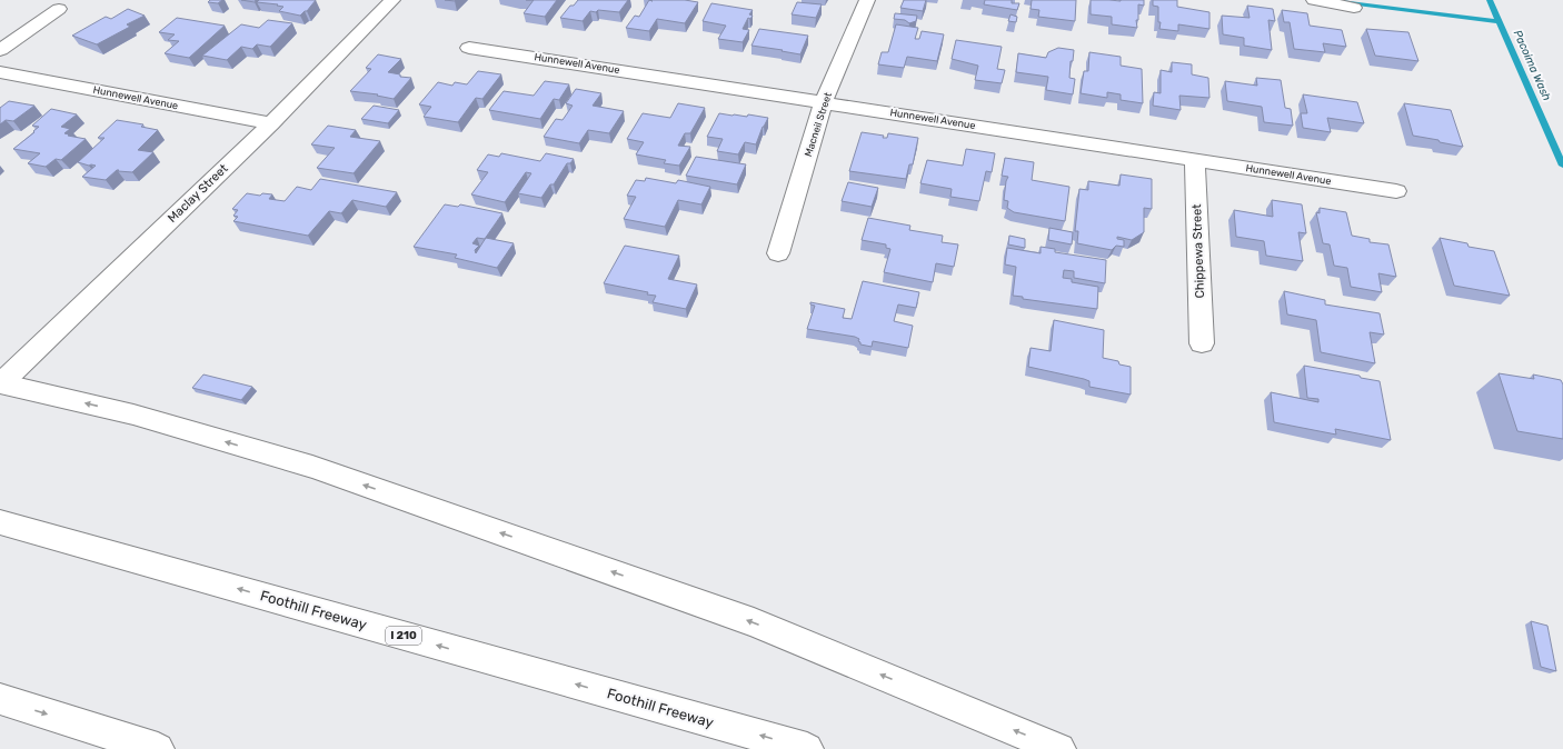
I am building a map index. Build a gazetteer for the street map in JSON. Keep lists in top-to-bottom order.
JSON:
{
  "streets": {
    "main road": [
      "Hunnewell Avenue",
      "Macneil Street",
      "Maclay Street",
      "Chippewa Street",
      "Foothill Freeway",
      "I 210"
    ]
  },
  "crossings": [
    ["Hunnewell Avenue", "Macneil Street"],
    ["Hunnewell Avenue", "Maclay Street"],
    ["Hunnewell Avenue", "Chippewa Street"]
  ],
  "water": ["Pacoima Wash"]
}
